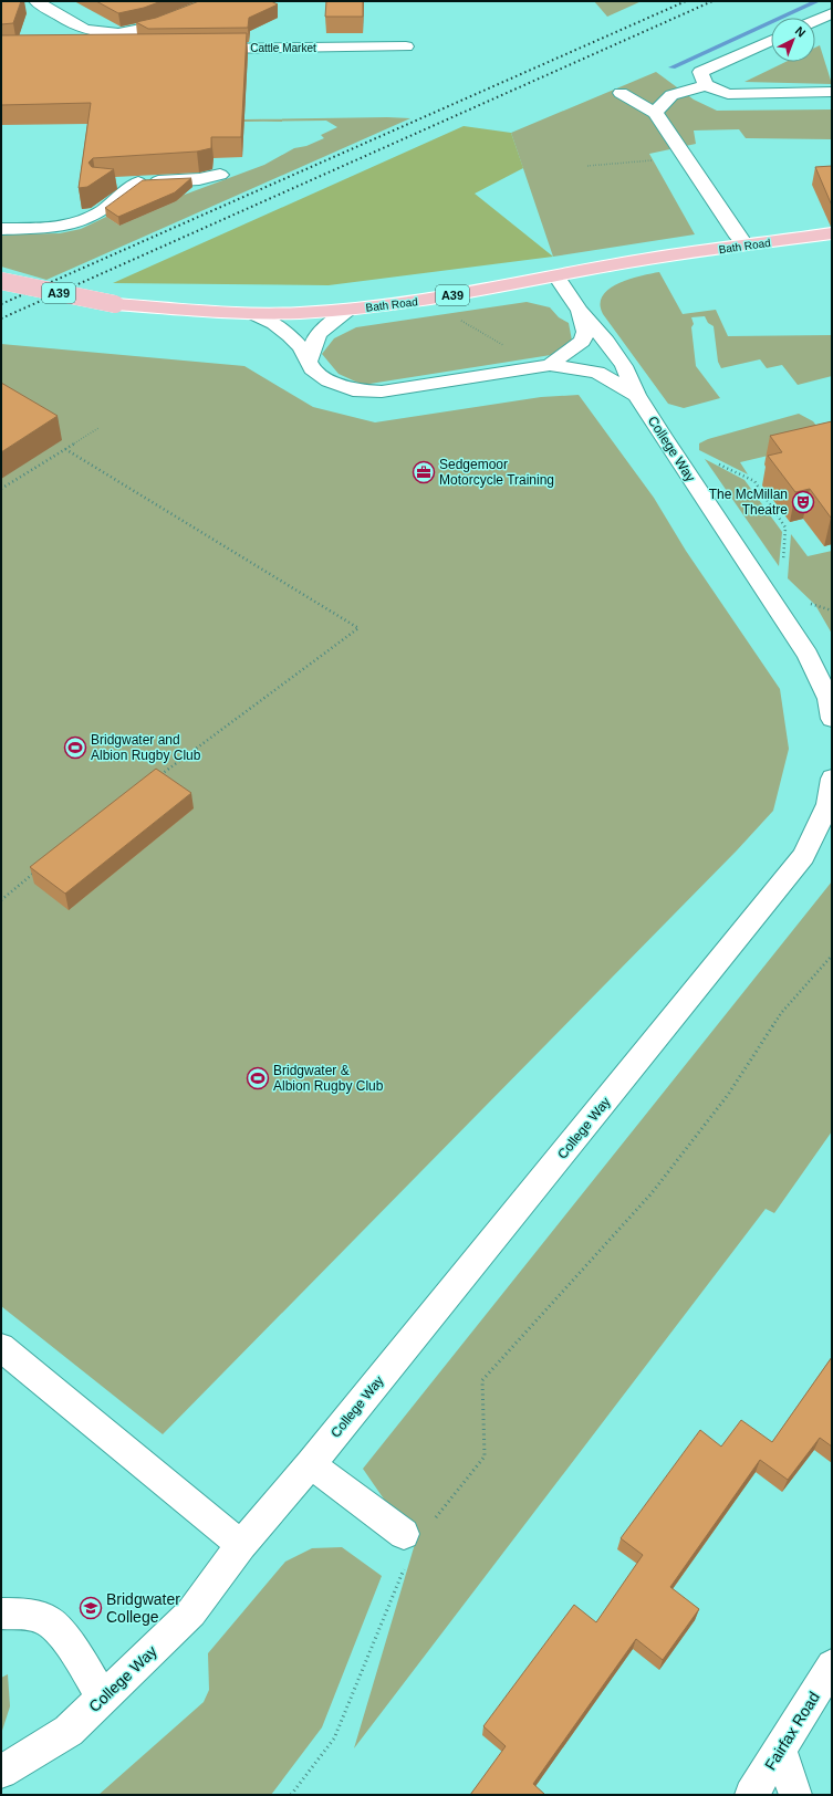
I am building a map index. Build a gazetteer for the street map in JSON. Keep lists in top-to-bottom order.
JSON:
{
  "streets": {
    "main road": ["Bath Road", "A39"],
    "street": ["Cattle Market", "College Way", "Fairfax Road"]
  },
  "crossings": [
    ["Bath Road", "College Way"]
  ],
  "places": {
    "office": ["Sedgemoor Motorcycle Training"],
    "theatre": ["The McMillan Theatre"],
    "sports": ["Bridgwater and Albion Rugby Club", "Bridgwater & Albion Rugby Club"],
    "school or university": ["Bridgwater College"]
  },
  "north": "top right"
}
